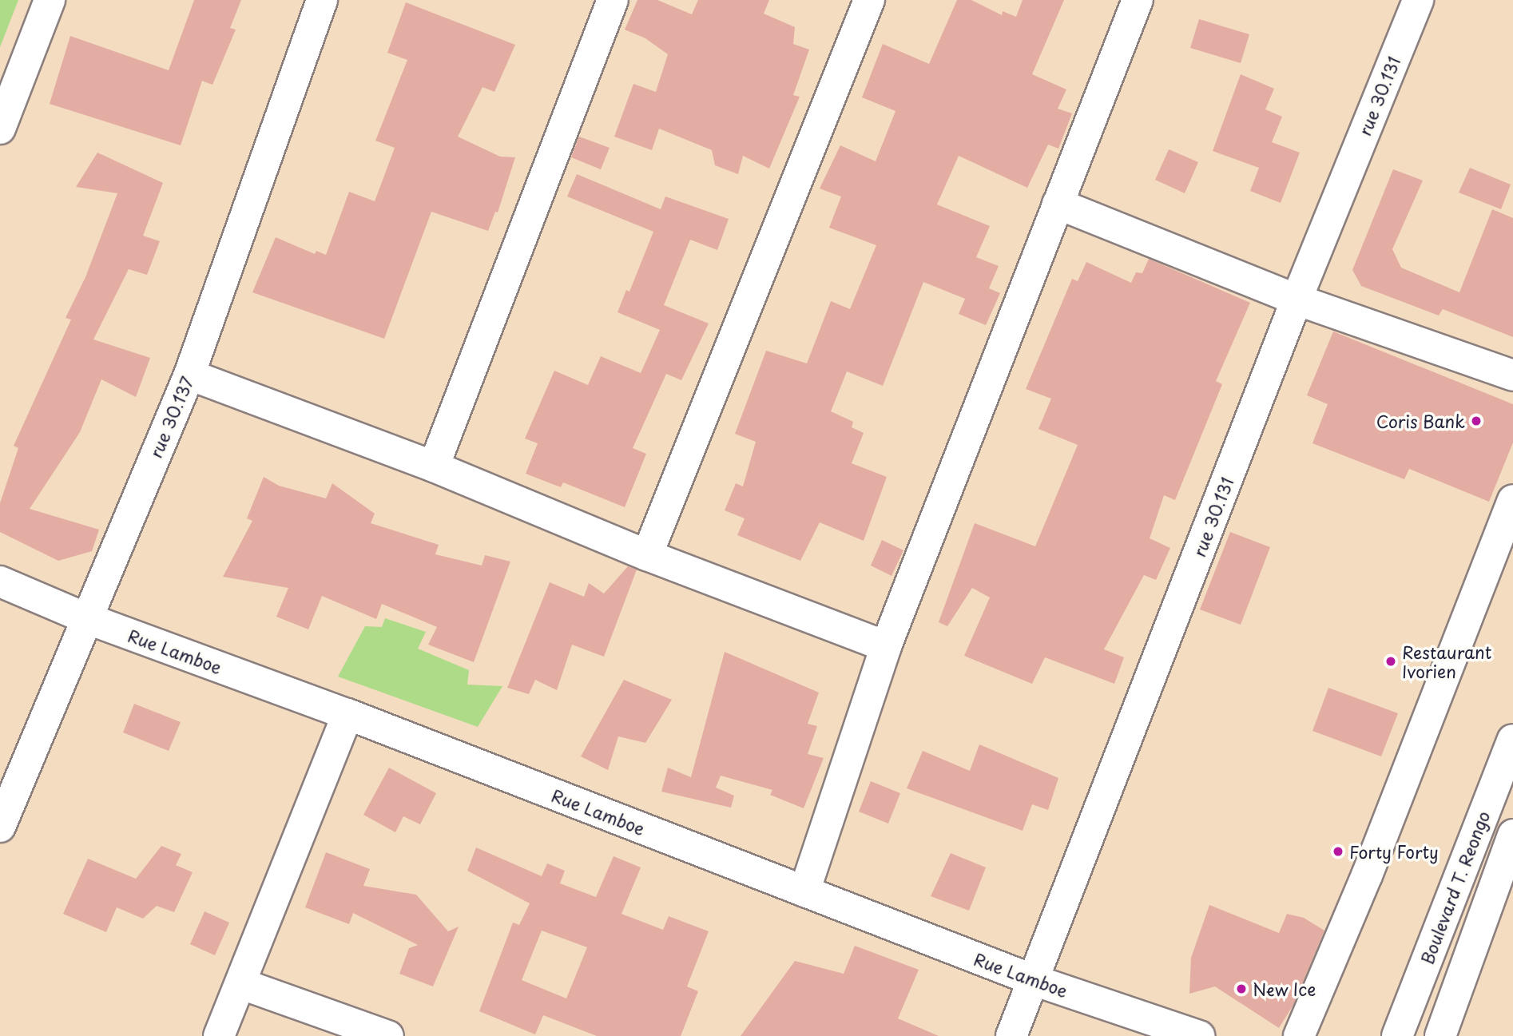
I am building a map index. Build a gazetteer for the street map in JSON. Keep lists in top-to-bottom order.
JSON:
{
  "streets": {
    "street": [
      "rue 30.131",
      "rue 30.137",
      "Rue Lamboe",
      "Boulevard T. Reongo"
    ]
  },
  "crossings": [
    ["rue 30.131", "Rue Lamboe"],
    ["rue 30.137", "Rue Lamboe"]
  ],
  "places": [
    "Coris Bank",
    "Restaurant Ivorien",
    "Forty Forty",
    "New Ice"
  ]
}
